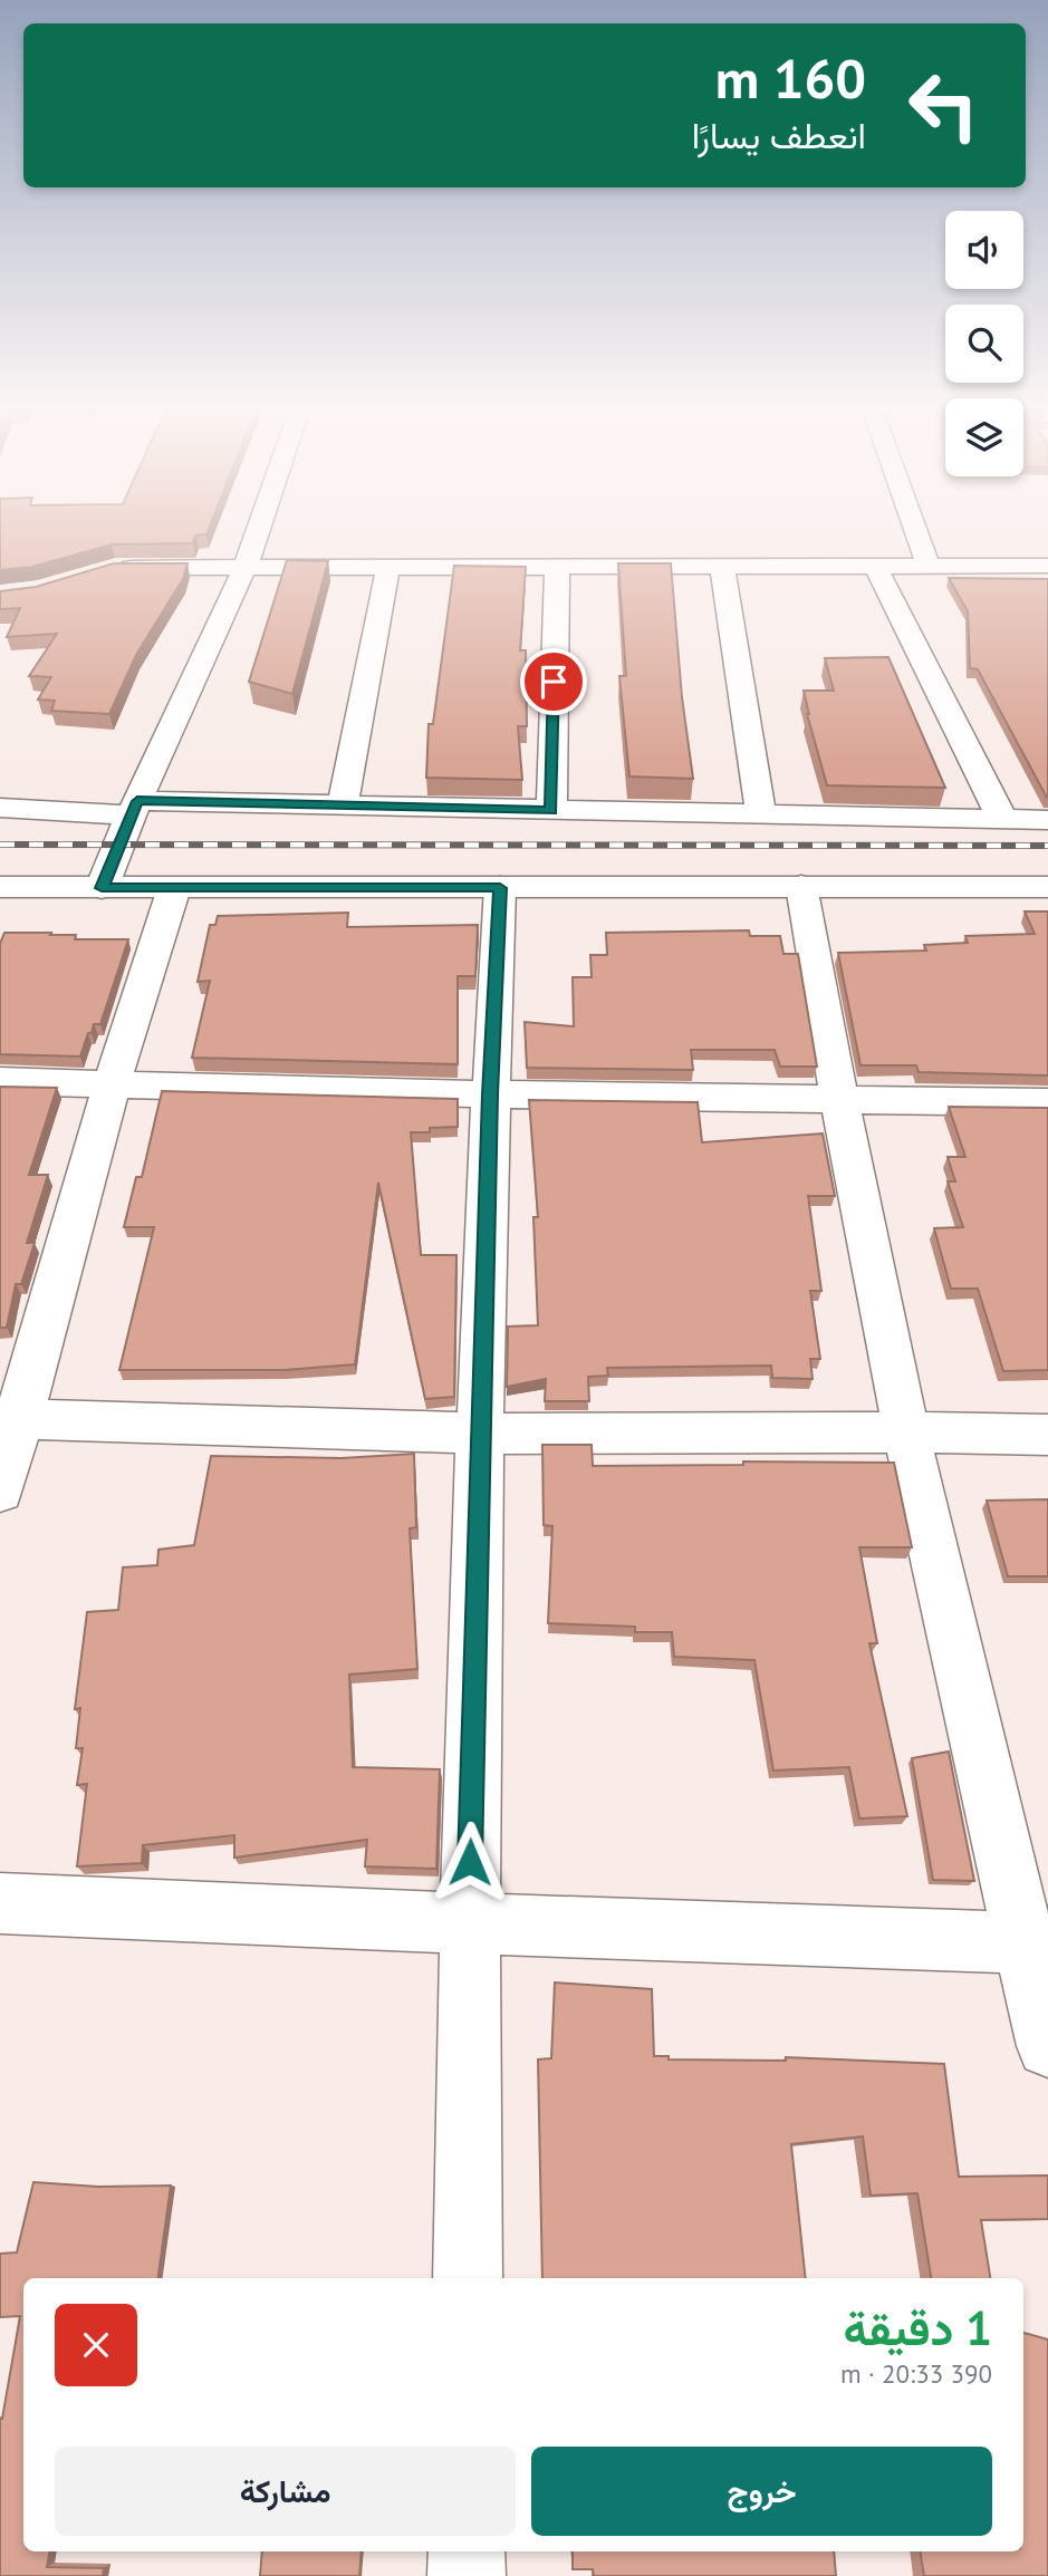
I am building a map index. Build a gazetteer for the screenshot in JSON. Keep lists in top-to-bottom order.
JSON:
{
  "page": {
    "turn": ["160 m", "انعطف يسارًا"],
    "heading": ["1 دقيقة", "390 m · 20:33"],
    "buttons": ["خروج", "مشاركة"]
  }
}
